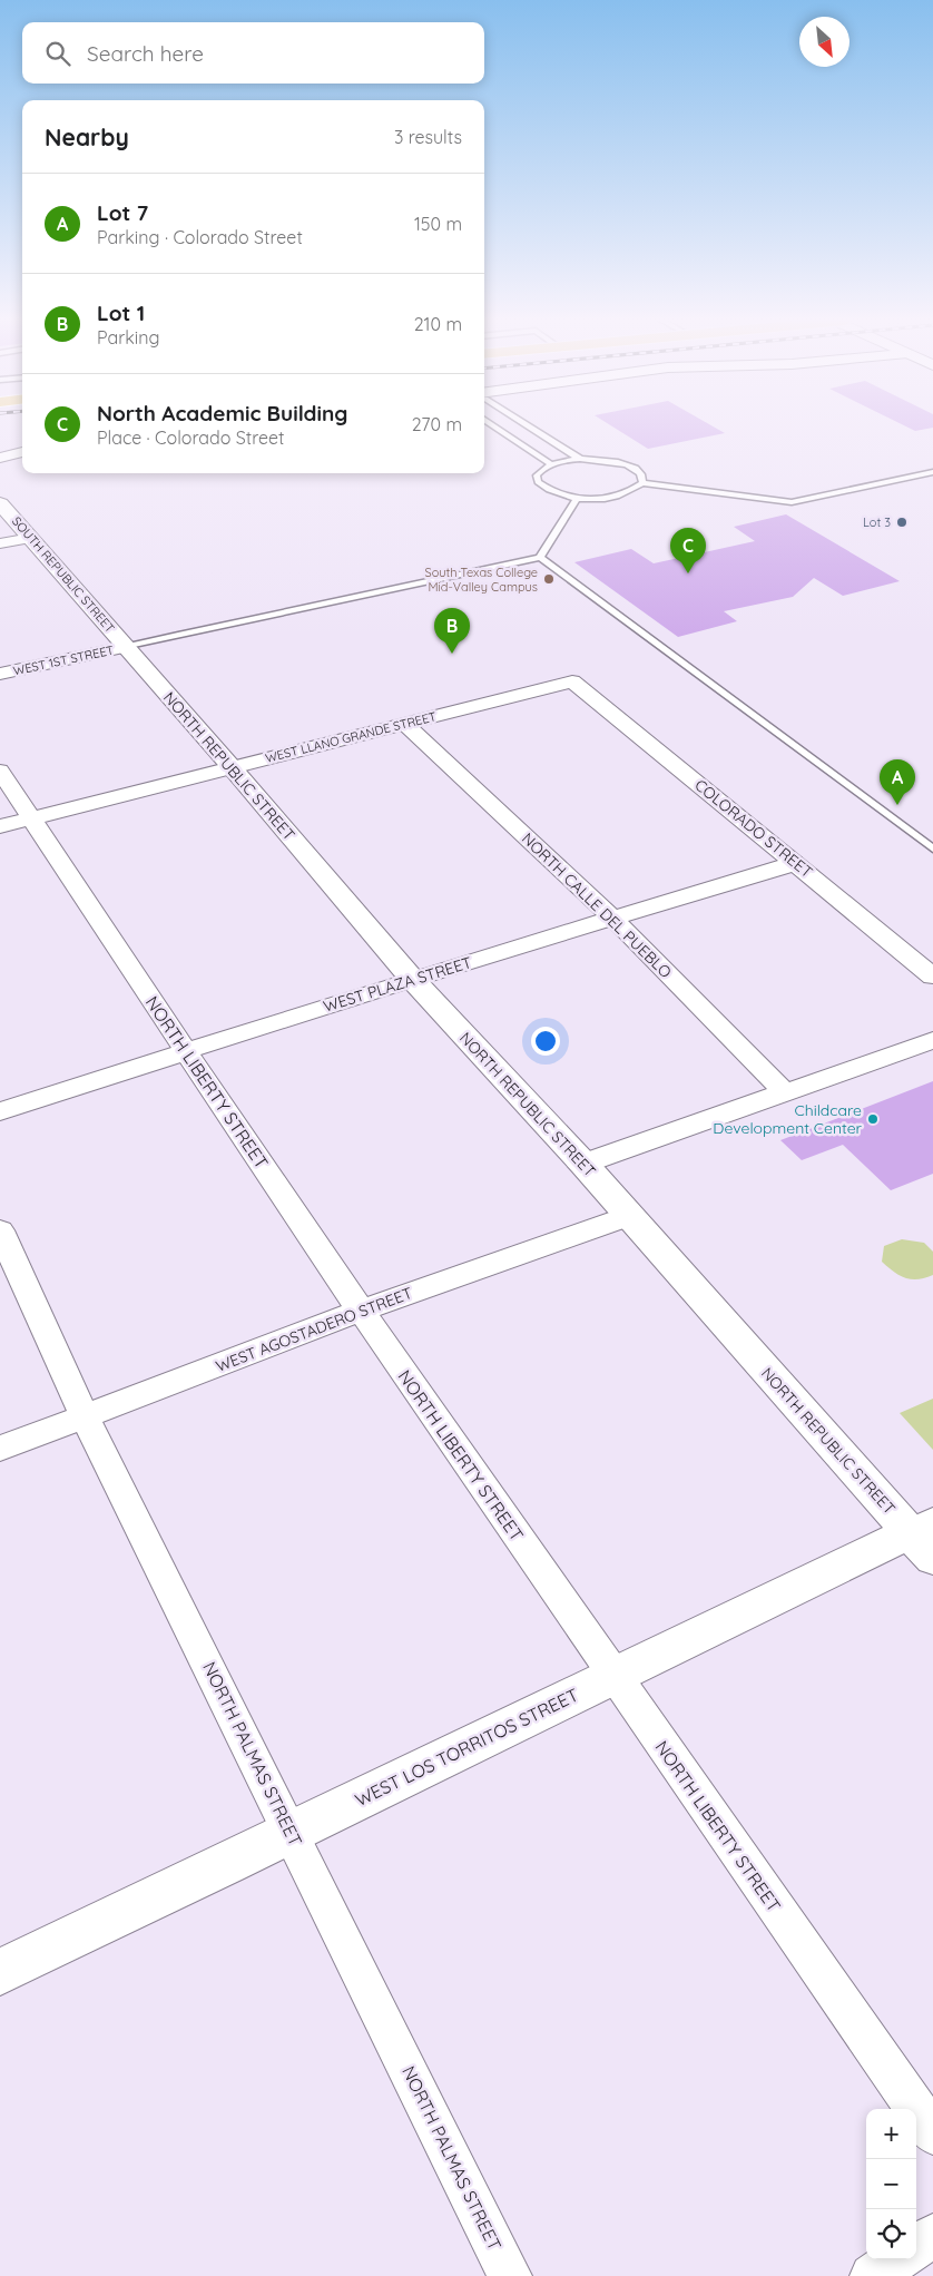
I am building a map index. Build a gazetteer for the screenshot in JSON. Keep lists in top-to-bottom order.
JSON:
{
  "streets": {
    "street": [
      "SOUTH REPUBLIC STREET",
      "WEST 1ST STREET",
      "WEST LLANO GRANDE STREET",
      "NORTH REPUBLIC STREET",
      "COLORADO STREET",
      "NORTH CALLE DEL PUEBLO",
      "WEST PLAZA STREET",
      "NORTH LIBERTY STREET",
      "WEST AGOSTADERO STREET",
      "WEST LOS TORRITOS STREET",
      "NORTH PALMAS STREET"
    ]
  },
  "crossings": [
    ["SOUTH REPUBLIC STREET", "WEST 1ST STREET"],
    ["SOUTH REPUBLIC STREET", "NORTH REPUBLIC STREET"],
    ["WEST 1ST STREET", "NORTH REPUBLIC STREET"],
    ["WEST LLANO GRANDE STREET", "NORTH REPUBLIC STREET"],
    ["WEST LLANO GRANDE STREET", "COLORADO STREET"],
    ["WEST LLANO GRANDE STREET", "NORTH CALLE DEL PUEBLO"],
    ["WEST LLANO GRANDE STREET", "NORTH LIBERTY STREET"],
    ["NORTH REPUBLIC STREET", "WEST PLAZA STREET"],
    ["NORTH REPUBLIC STREET", "WEST AGOSTADERO STREET"],
    ["NORTH REPUBLIC STREET", "WEST LOS TORRITOS STREET"],
    ["COLORADO STREET", "WEST PLAZA STREET"],
    ["NORTH CALLE DEL PUEBLO", "WEST PLAZA STREET"],
    ["WEST PLAZA STREET", "NORTH LIBERTY STREET"],
    ["NORTH LIBERTY STREET", "WEST AGOSTADERO STREET"],
    ["NORTH LIBERTY STREET", "WEST LOS TORRITOS STREET"],
    ["WEST AGOSTADERO STREET", "NORTH PALMAS STREET"],
    ["WEST LOS TORRITOS STREET", "NORTH PALMAS STREET"]
  ],
  "places": ["Lot 3", "South Texas College Mid-Valley Campus", "Childcare Development Center"],
  "north": "bottom right",
  "page": {
    "search": "Search here",
    "heading": ["Nearby", "3 results"],
    "list": [
      {
        "mark": "A",
        "name": "Lot 7",
        "note": "Parking · Colorado Street",
        "value": "150 m"
      },
      {
        "mark": "B",
        "name": "Lot 1",
        "note": "Parking",
        "value": "210 m"
      },
      {
        "mark": "C",
        "name": "North Academic Building",
        "note": "Place · Colorado Street",
        "value": "270 m"
      }
    ],
    "pins": ["C", "B", "A"],
    "map_buttons": ["+", "−"]
  }
}
